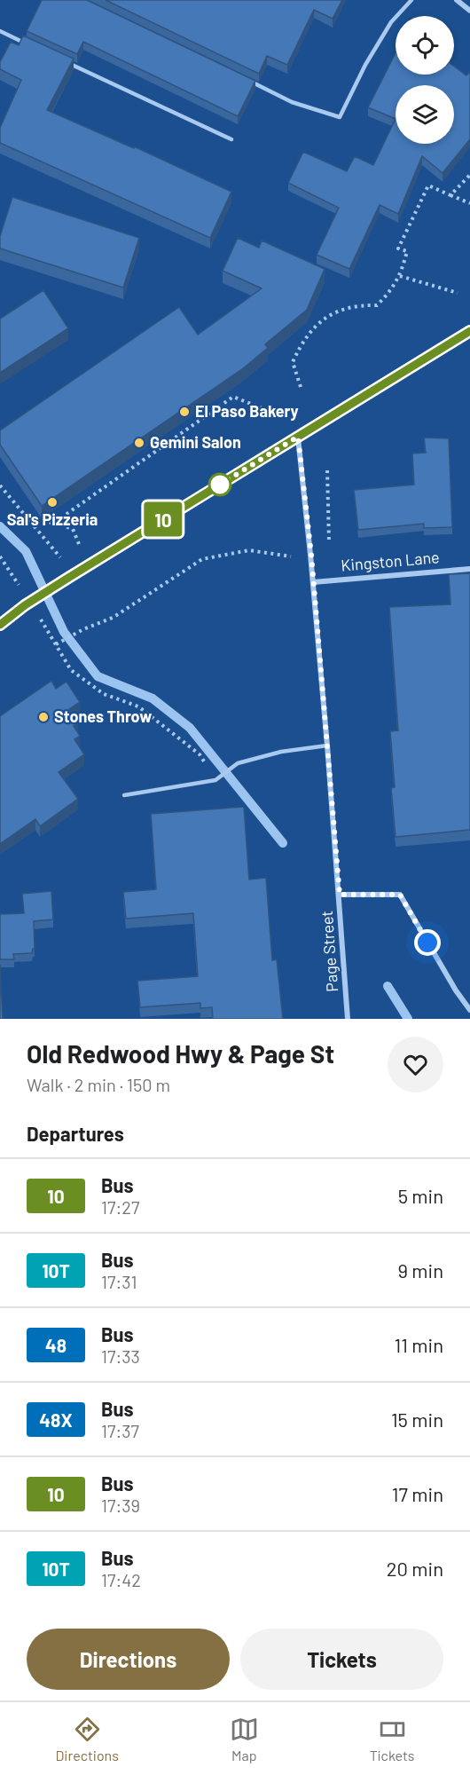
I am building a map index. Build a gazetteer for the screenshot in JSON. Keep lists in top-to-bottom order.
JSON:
{
  "streets": {
    "street": ["Kingston Lane", "Page Street"]
  },
  "crossings": [
    ["Kingston Lane", "Page Street"]
  ],
  "places": [
    "El Paso Bakery",
    "Gemini Salon",
    "Sal's Pizzeria",
    "Stones Throw"
  ],
  "lines": ["bus line 10"],
  "page": {
    "on_map": "10",
    "heading": [
      ["Old Redwood Hwy & Page St", "Walk · 2 min · 150 m"],
      "Departures"
    ],
    "list": [
      {
        "mark": "10",
        "name": "Bus",
        "note": "17:27",
        "value": "5 min"
      },
      {
        "mark": "10T",
        "name": "Bus",
        "note": "17:31",
        "value": "9 min"
      },
      {
        "mark": "48",
        "name": "Bus",
        "note": "17:33",
        "value": "11 min"
      },
      {
        "mark": "48X",
        "name": "Bus",
        "note": "17:37",
        "value": "15 min"
      },
      {
        "mark": "10",
        "name": "Bus",
        "note": "17:39",
        "value": "17 min"
      },
      {
        "mark": "10T",
        "name": "Bus",
        "note": "17:42",
        "value": "20 min"
      }
    ],
    "buttons": ["Directions", "Tickets"],
    "tabs": ["Directions", "Map", "Tickets"]
  }
}
